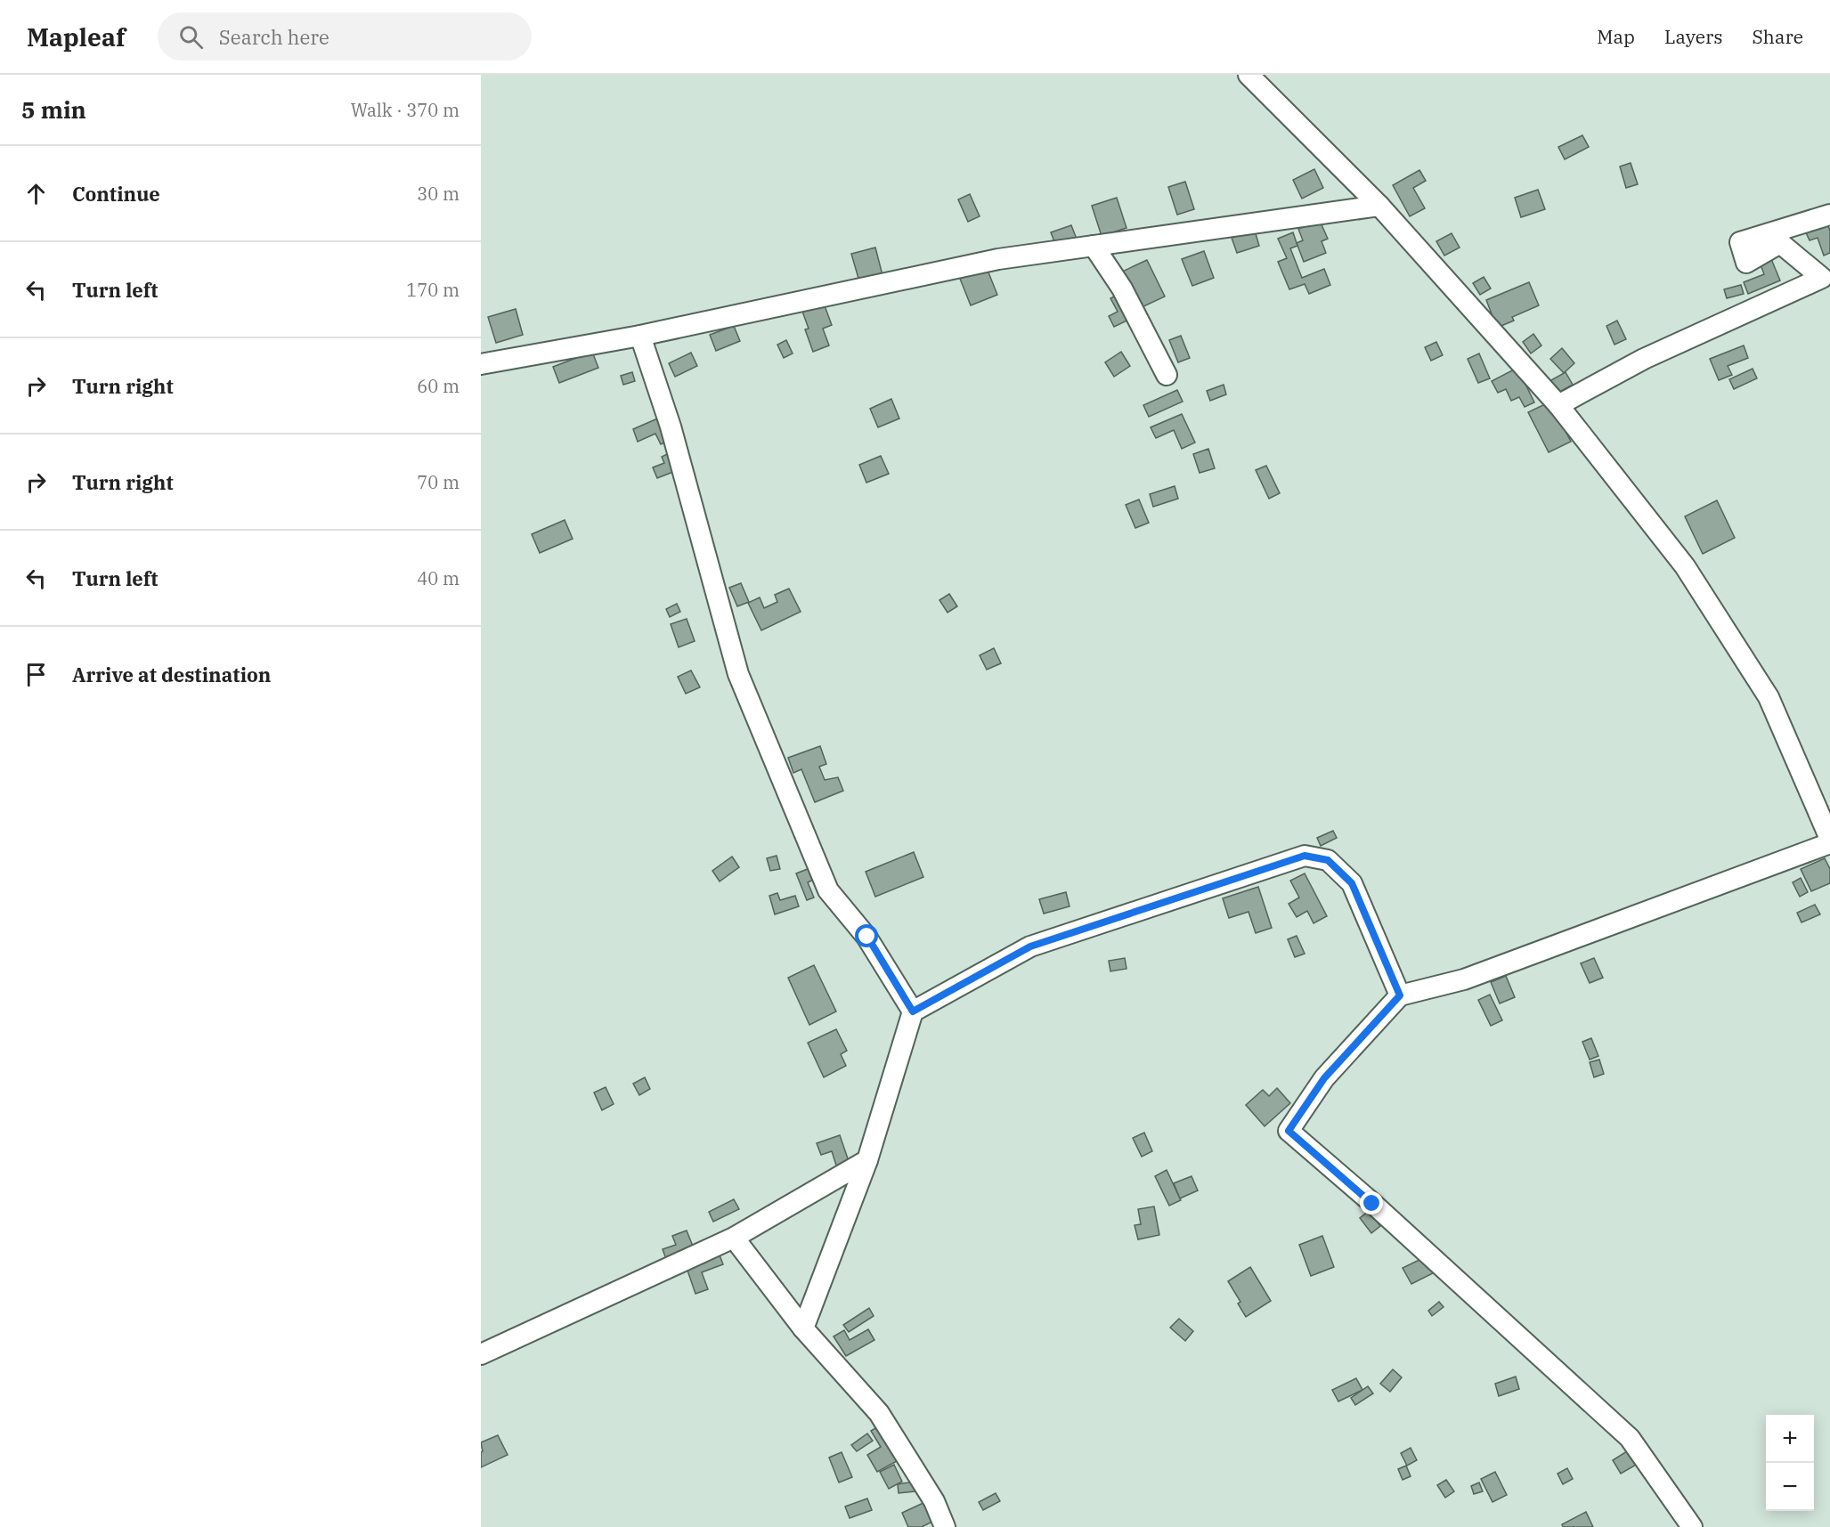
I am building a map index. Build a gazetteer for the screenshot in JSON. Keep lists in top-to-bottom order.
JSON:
{
  "page": {
    "header": "Mapleaf",
    "search": "Search here",
    "nav": ["Map", "Layers", "Share"],
    "heading": ["5 min", "Walk · 370 m"],
    "list": [
      ["Continue", "30 m"],
      ["Turn left", "170 m"],
      ["Turn right", "60 m"],
      ["Turn right", "70 m"],
      ["Turn left", "40 m"],
      "Arrive at destination"
    ],
    "map_buttons": ["+", "−"]
  }
}
